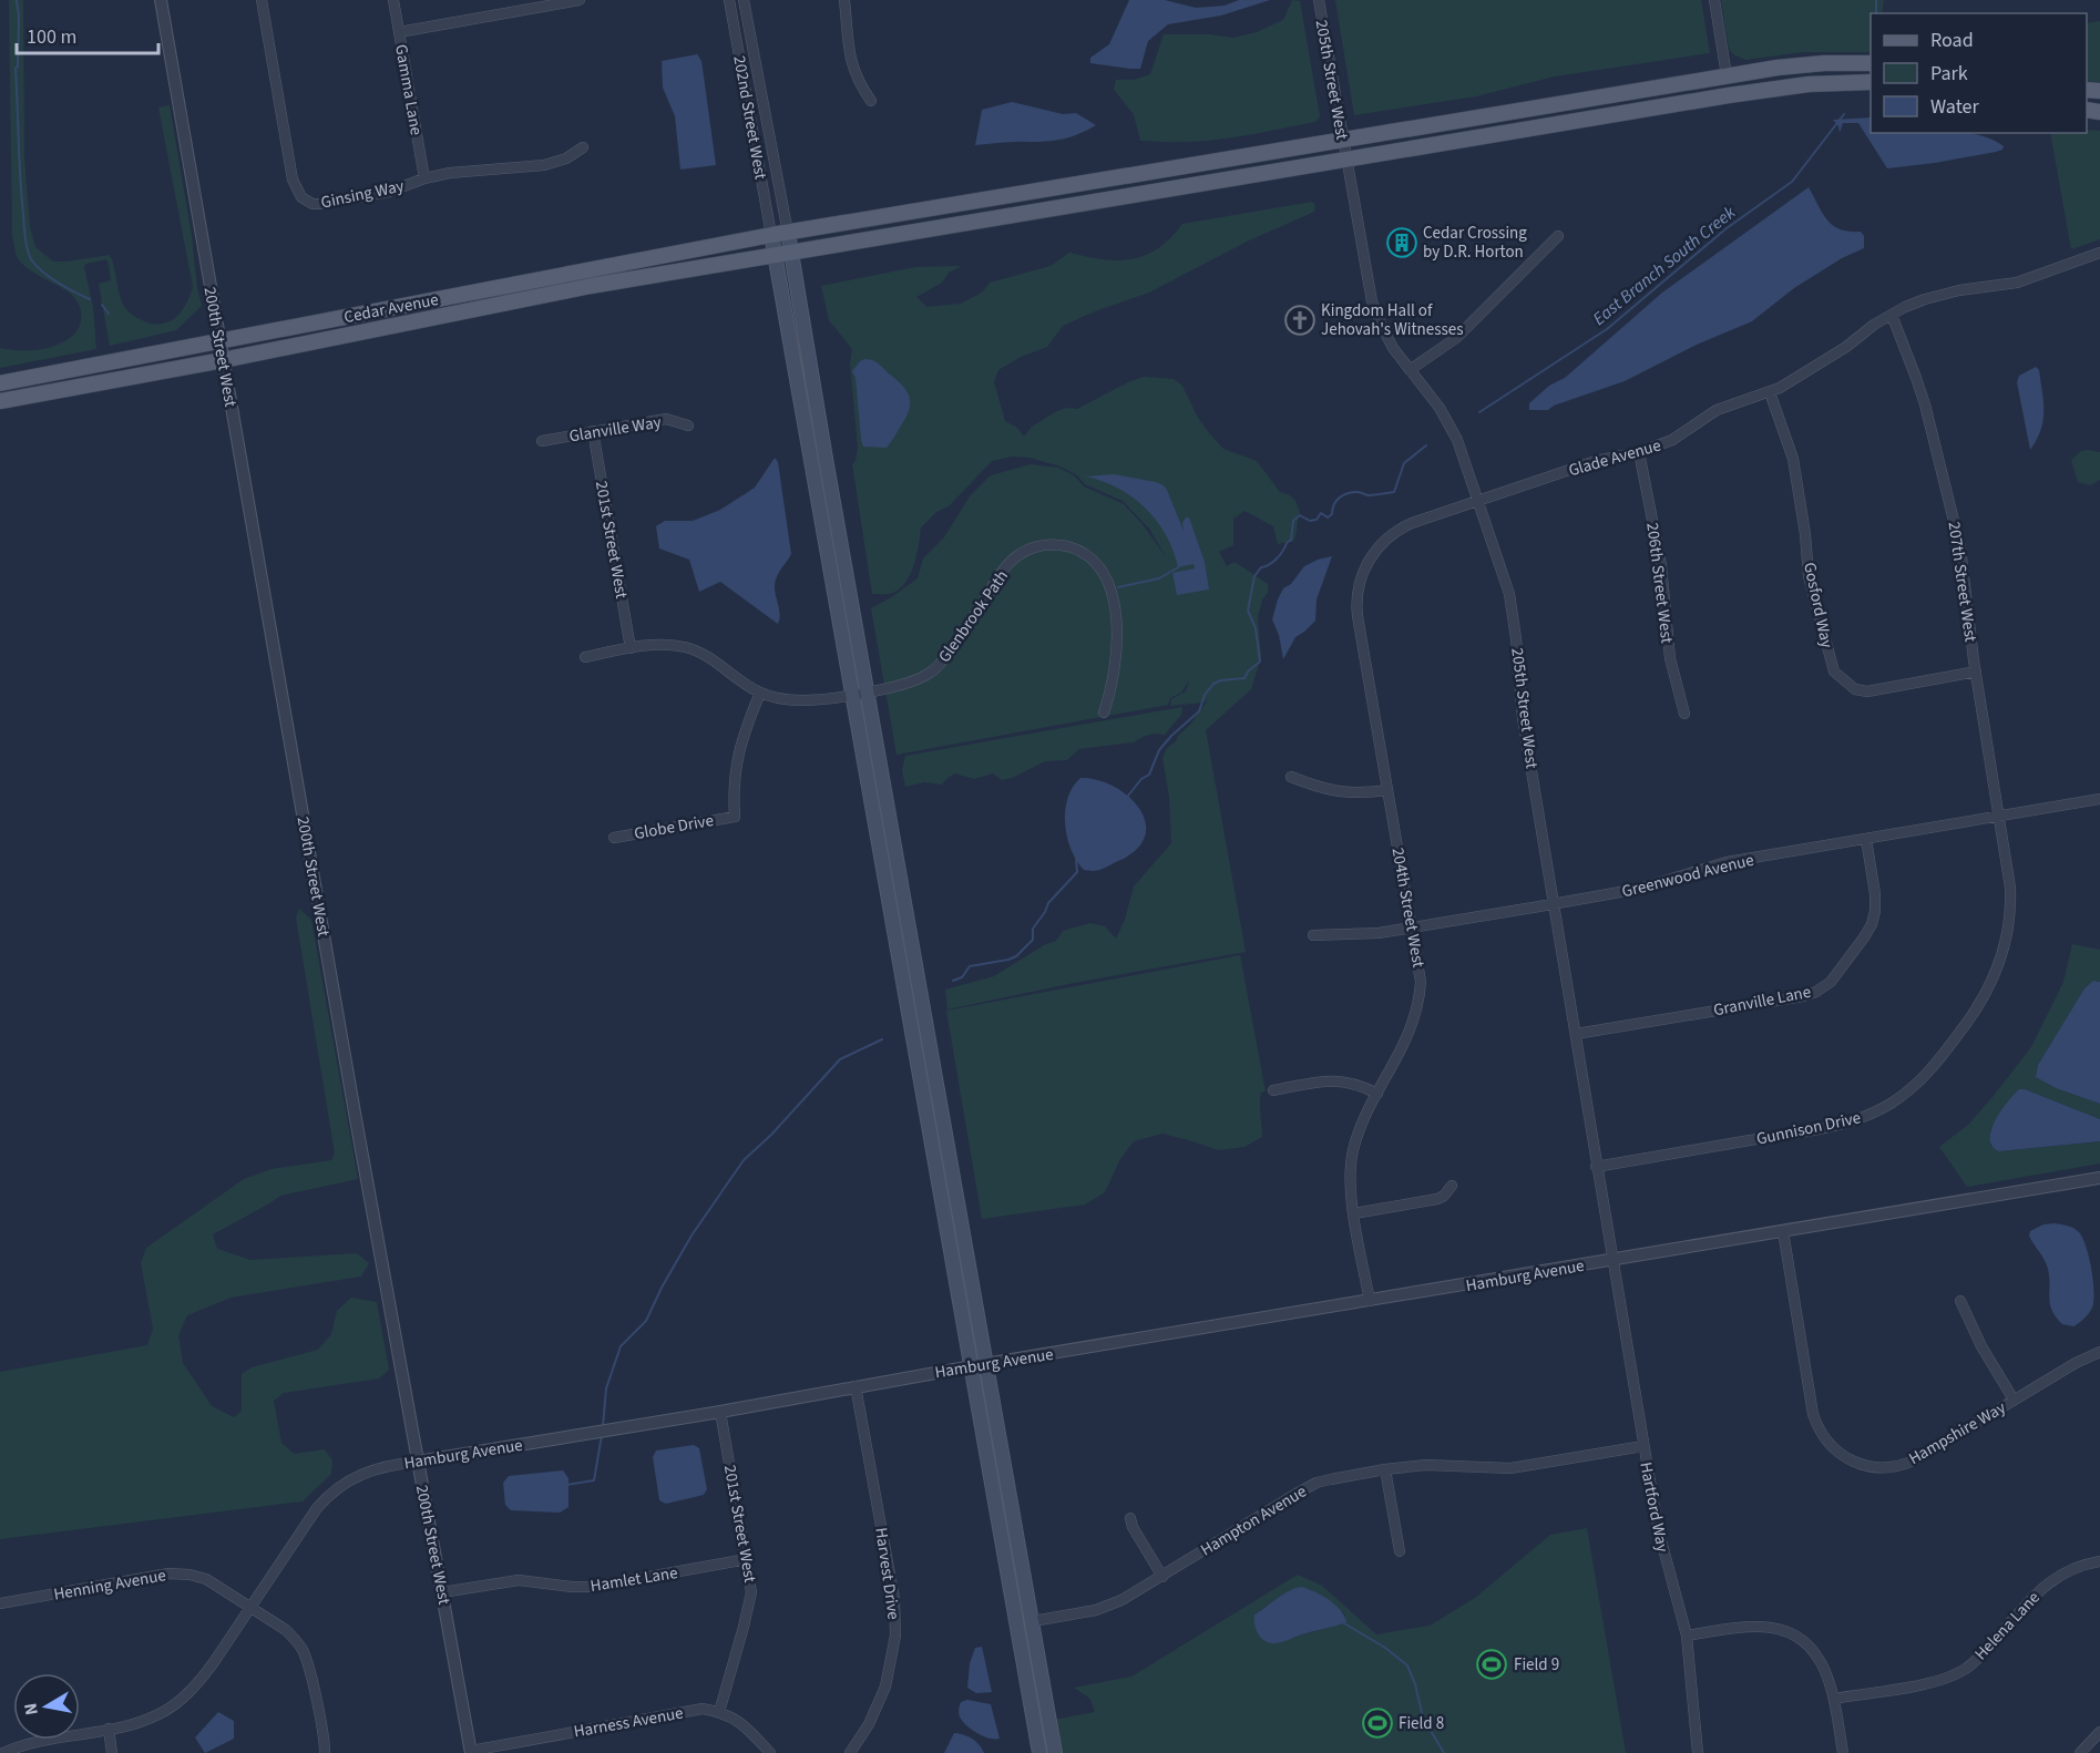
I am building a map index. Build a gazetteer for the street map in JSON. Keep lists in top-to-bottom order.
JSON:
{
  "streets": {
    "main road": ["Cedar Avenue"],
    "street": [
      "205th Street West",
      "Gamma Lane",
      "202nd Street West",
      "Ginsing Way",
      "200th Street West",
      "Glanville Way",
      "Glade Avenue",
      "201st Street West",
      "207th Street West",
      "206th Street West",
      "Gosford Way",
      "Glenbrook Path",
      "Globe Drive",
      "Greenwood Avenue",
      "204th Street West",
      "Granville Lane",
      "Gunnison Drive",
      "Hamburg Avenue",
      "Hampshire Way",
      "Hartford Way",
      "Hampton Avenue",
      "Harvest Drive",
      "Hamlet Lane",
      "Henning Avenue",
      "Helena Lane",
      "Harness Avenue"
    ]
  },
  "crossings": [
    ["205th Street West", "Cedar Avenue"],
    ["205th Street West", "Glade Avenue"],
    ["205th Street West", "Greenwood Avenue"],
    ["205th Street West", "Granville Lane"],
    ["205th Street West", "Gunnison Drive"],
    ["205th Street West", "Hamburg Avenue"],
    ["205th Street West", "Hartford Way"],
    ["Gamma Lane", "Ginsing Way"],
    ["202nd Street West", "Cedar Avenue"],
    ["Cedar Avenue", "200th Street West"],
    ["200th Street West", "Hamburg Avenue"],
    ["200th Street West", "Hamlet Lane"],
    ["200th Street West", "Harness Avenue"],
    ["Glanville Way", "201st Street West"],
    ["Glade Avenue", "207th Street West"],
    ["Glade Avenue", "206th Street West"],
    ["Glade Avenue", "Gosford Way"],
    ["Glade Avenue", "204th Street West"],
    ["201st Street West", "Glenbrook Path"],
    ["201st Street West", "Hamburg Avenue"],
    ["201st Street West", "Hamlet Lane"],
    ["201st Street West", "Harness Avenue"],
    ["207th Street West", "Gosford Way"],
    ["207th Street West", "Greenwood Avenue"],
    ["207th Street West", "Gunnison Drive"],
    ["Glenbrook Path", "Globe Drive"],
    ["Greenwood Avenue", "204th Street West"],
    ["Greenwood Avenue", "Granville Lane"],
    ["Greenwood Avenue", "Gunnison Drive"],
    ["204th Street West", "Hamburg Avenue"],
    ["Hamburg Avenue", "Hampshire Way"],
    ["Hamburg Avenue", "Hartford Way"],
    ["Hamburg Avenue", "Harvest Drive"],
    ["Hamburg Avenue", "Henning Avenue"],
    ["Hartford Way", "Hampton Avenue"]
  ],
  "water": ["East Branch South Creek"],
  "places": {
    "building": ["Cedar Crossing by D.R. Horton"],
    "church": ["Kingdom Hall of Jehovah's Witnesses"],
    "sports": ["Field 9", "Field 8"]
  },
  "legend": ["Road", "Park", "Water"],
  "scale_bar": "100 m",
  "north": "left"
}
